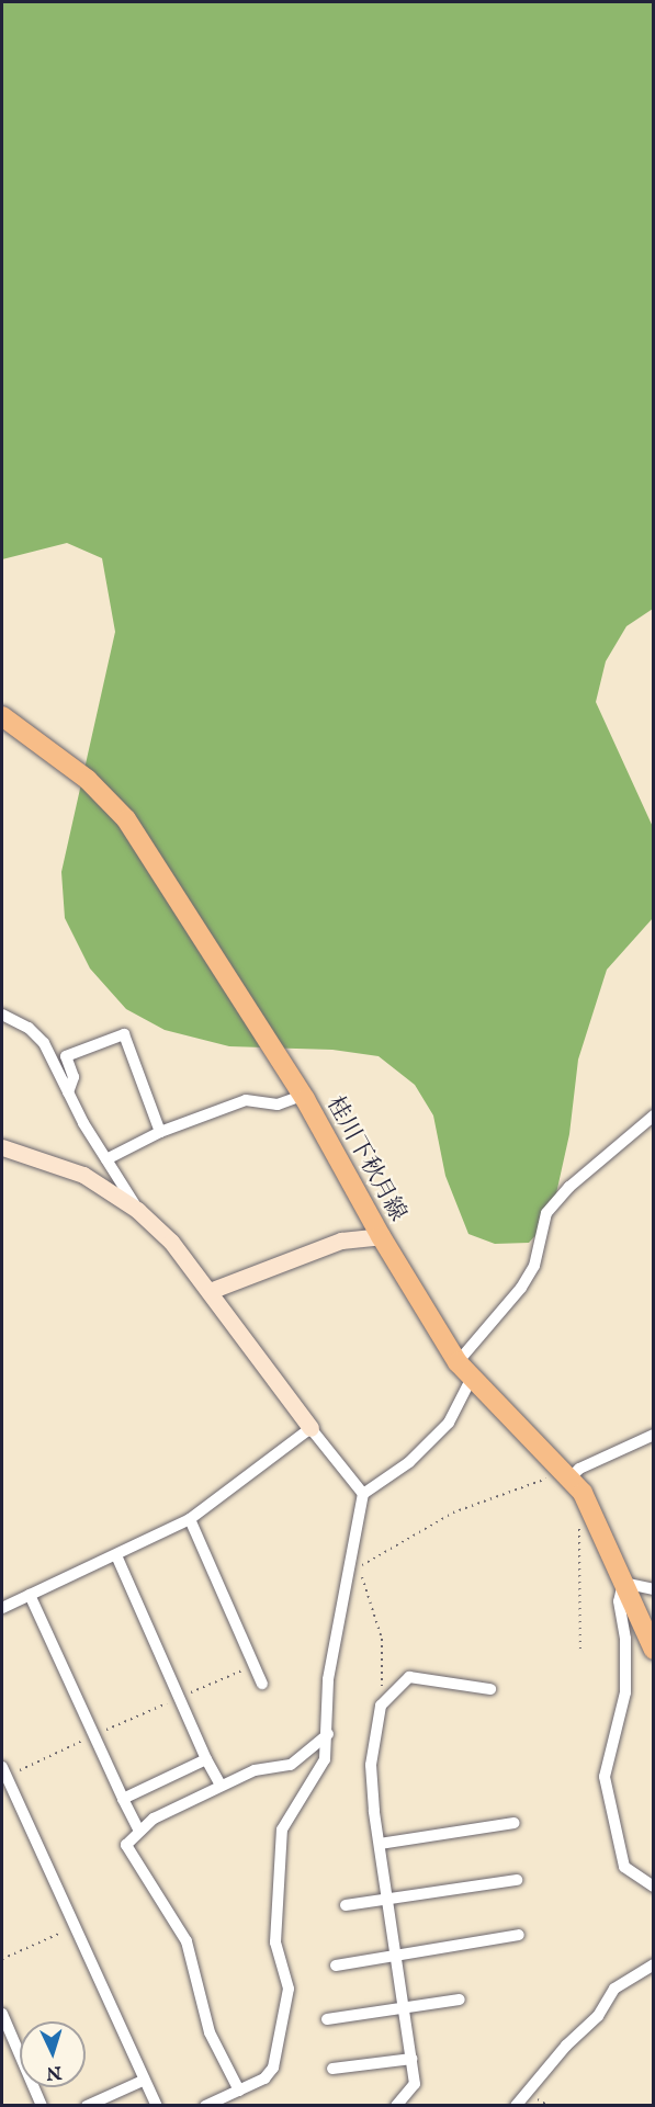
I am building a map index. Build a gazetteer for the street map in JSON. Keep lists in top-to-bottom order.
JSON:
{
  "streets": {
    "main road": ["桂川下秋月線"]
  },
  "north": "bottom"
}
